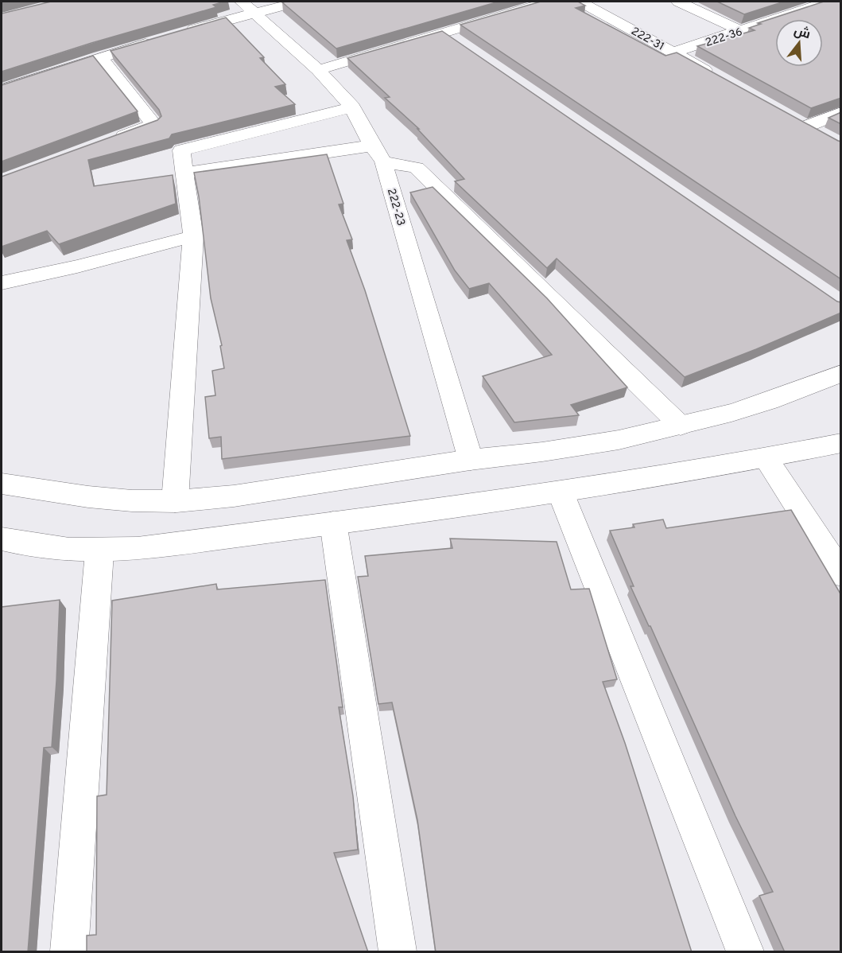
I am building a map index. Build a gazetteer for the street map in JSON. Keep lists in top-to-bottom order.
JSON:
{
  "streets": {
    "street": ["222-36", "222-31", "222-23"]
  },
  "crossings": [
    ["222-36", "222-31"]
  ],
  "north": "top"
}
